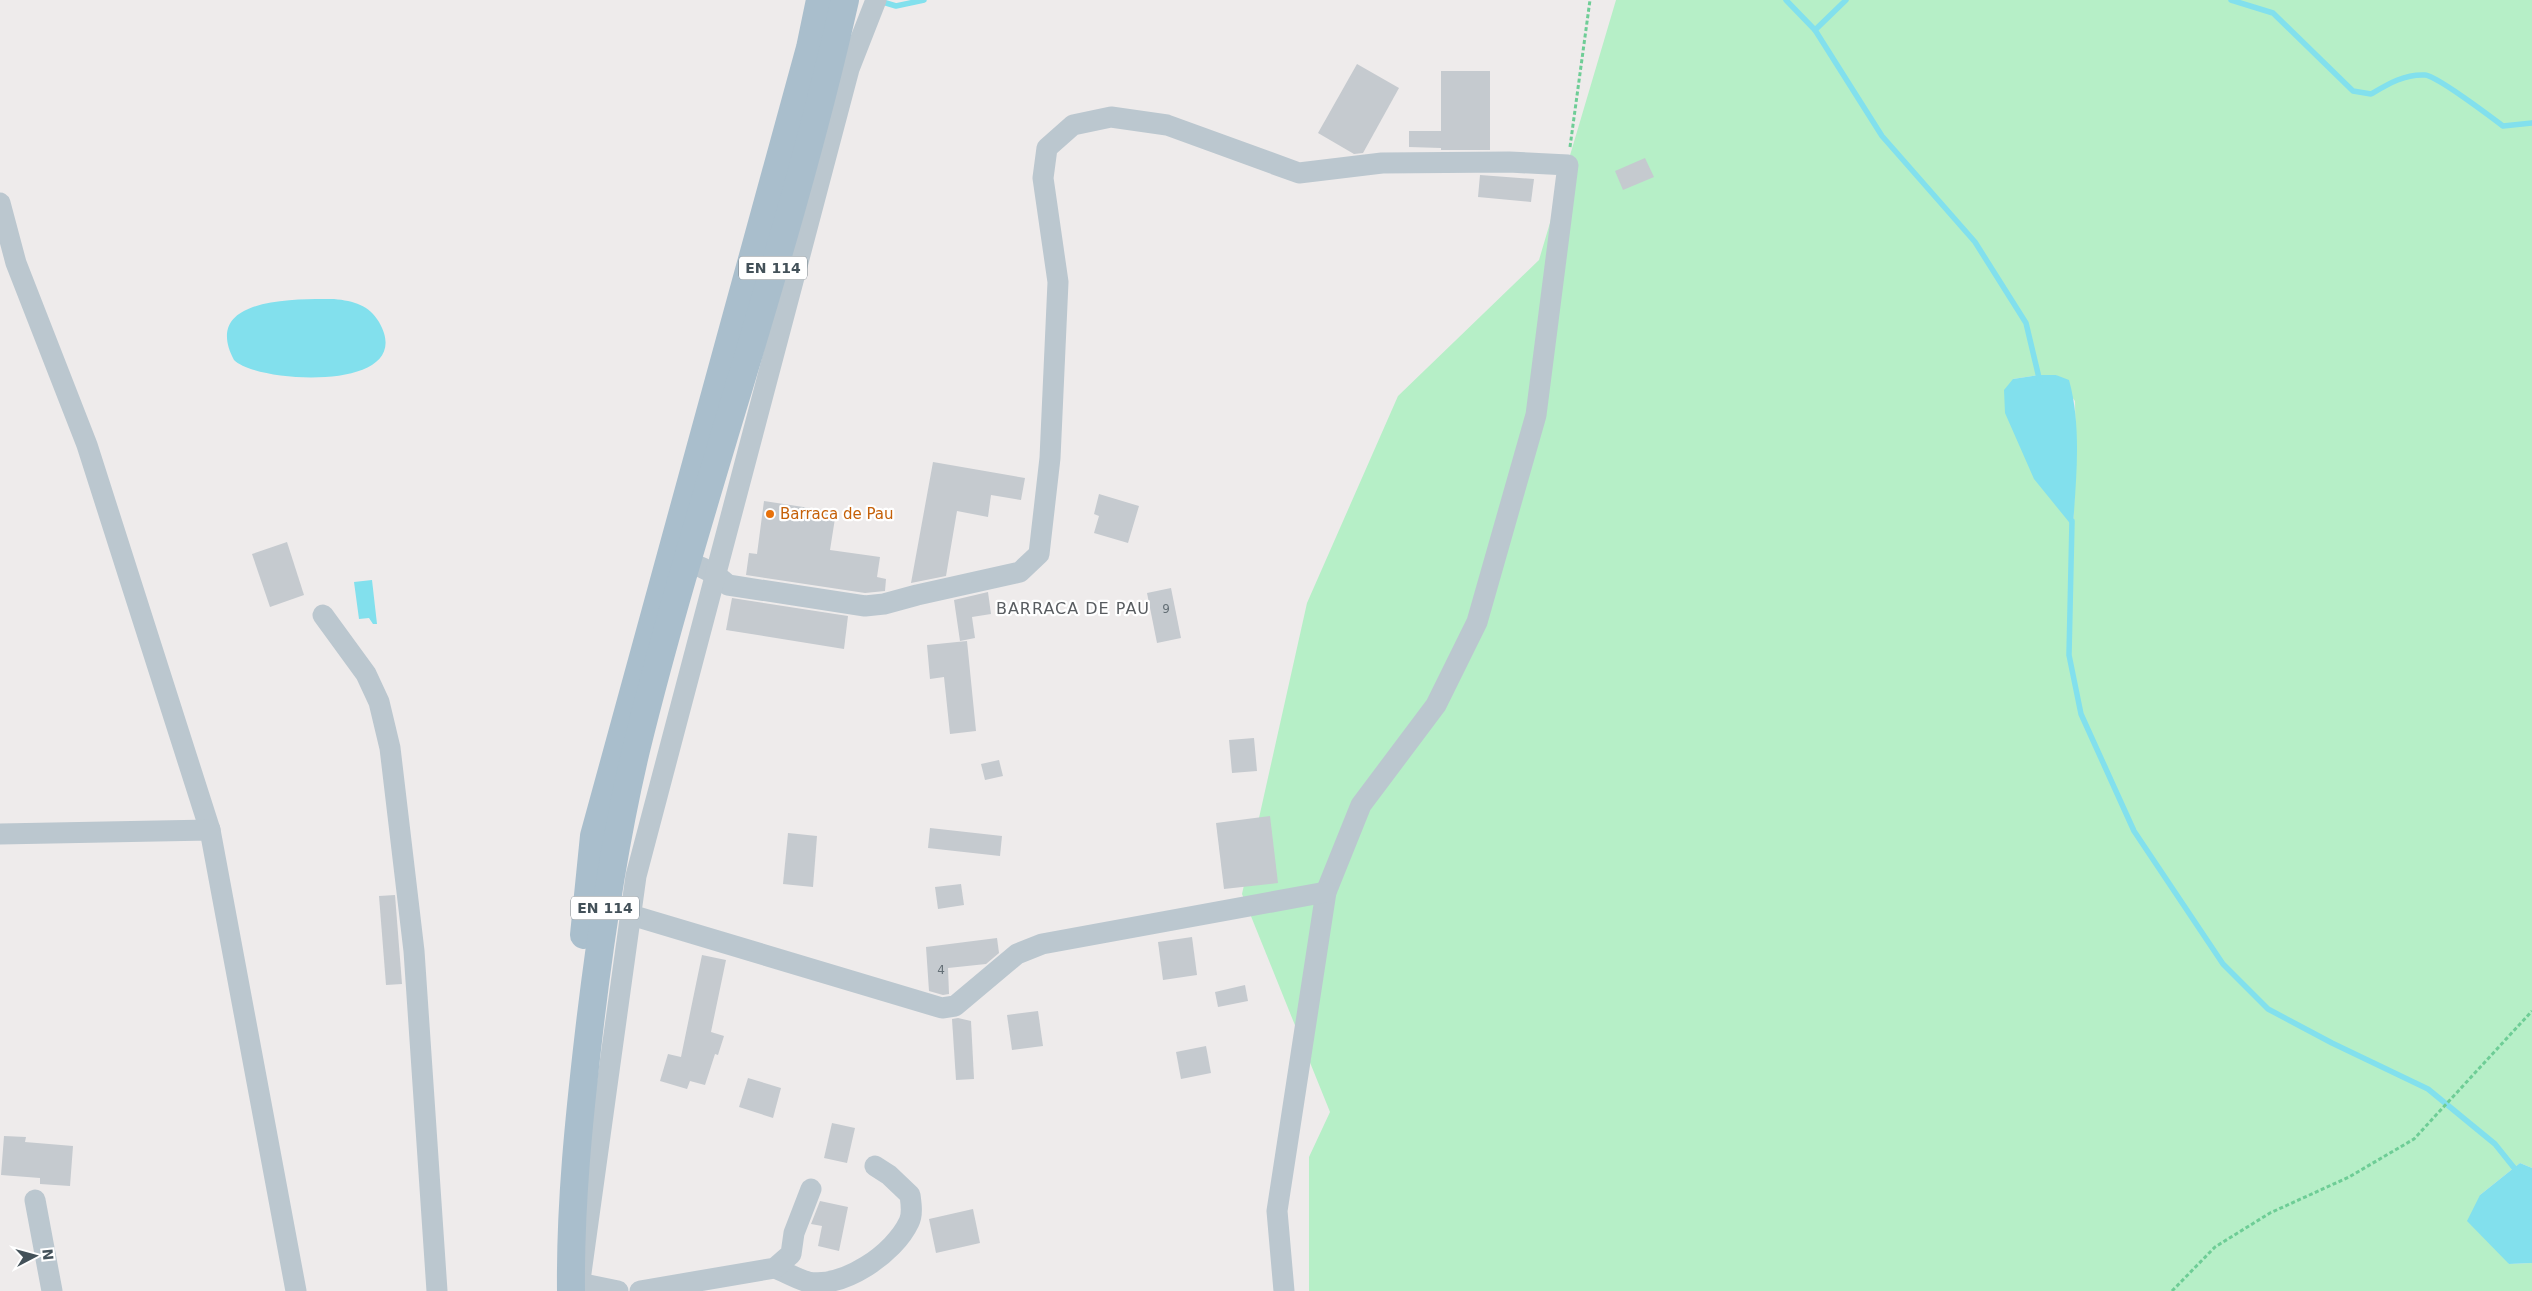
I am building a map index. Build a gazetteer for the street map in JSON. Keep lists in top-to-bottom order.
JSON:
{
  "streets": {
    "main road": ["EN 114"]
  },
  "districts": ["BARRACA DE PAU"],
  "places": ["Barraca de Pau"],
  "house_numbers": ["9", "4"],
  "north": "right"
}
